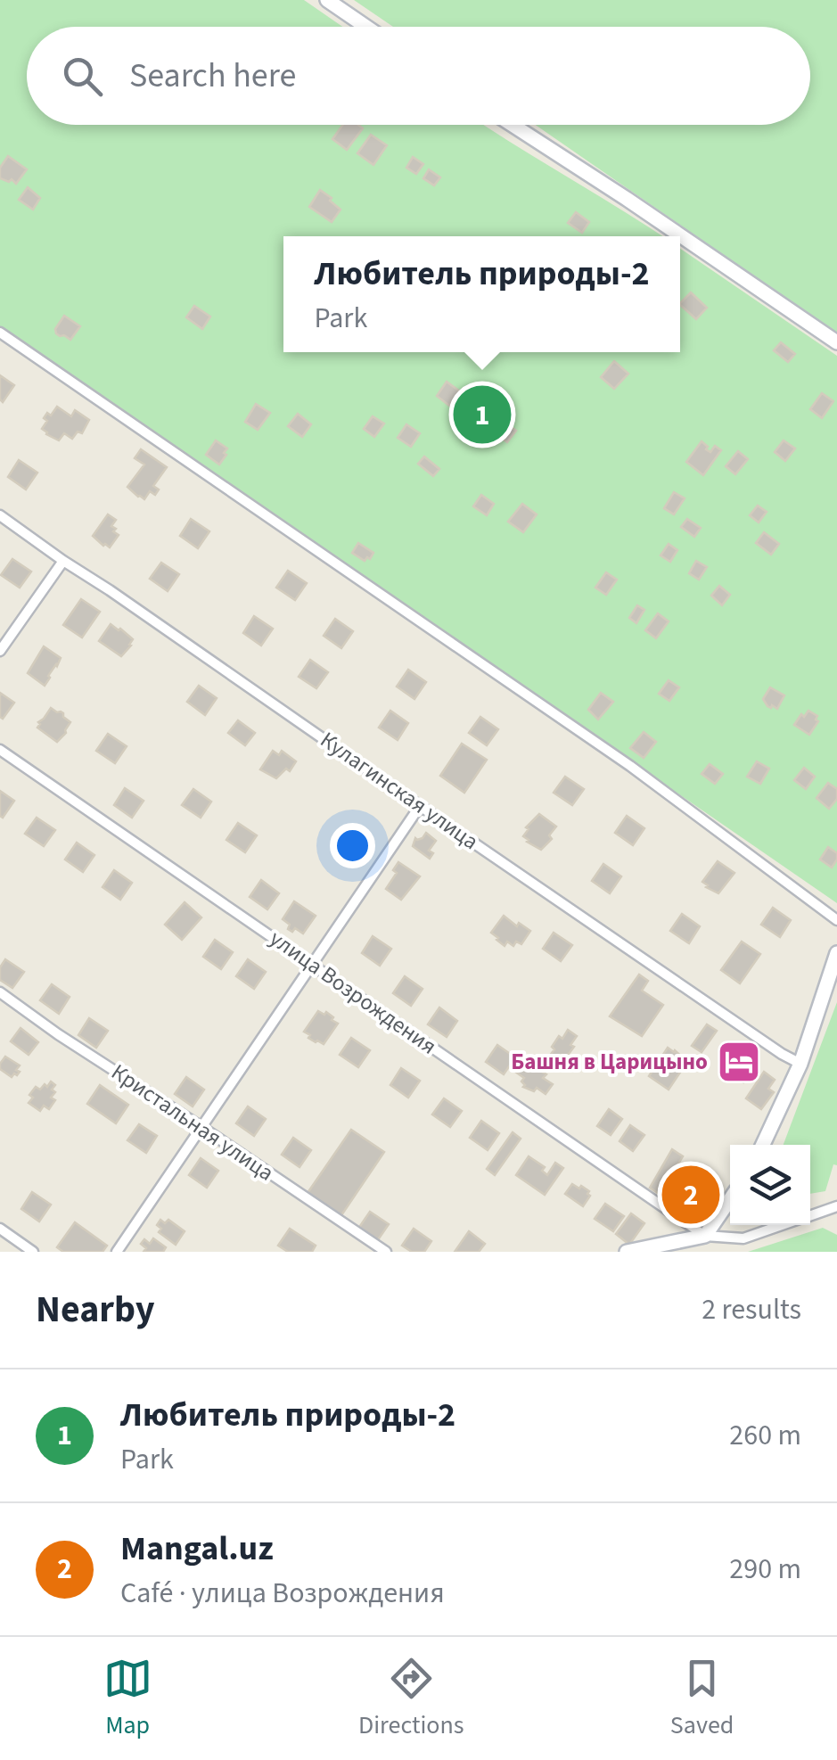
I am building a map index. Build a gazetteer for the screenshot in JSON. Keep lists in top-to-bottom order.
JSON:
{
  "streets": {
    "street": ["Кулагинская улица", "улица Возрождения", "Кристальная улица"]
  },
  "places": {
    "hotel": ["Башня в Царицыно"]
  },
  "page": {
    "search": "Search here",
    "popup": ["Любитель природы-2", "Park"],
    "pins": ["1", "2"],
    "heading": ["Nearby", "2 results"],
    "list": [
      {
        "mark": "1",
        "name": "Любитель природы-2",
        "note": "Park",
        "value": "260 m"
      },
      {
        "mark": "2",
        "name": "Mangal.uz",
        "note": "Café · улица Возрождения",
        "value": "290 m"
      }
    ],
    "nav": ["Map", "Directions", "Saved"]
  }
}
